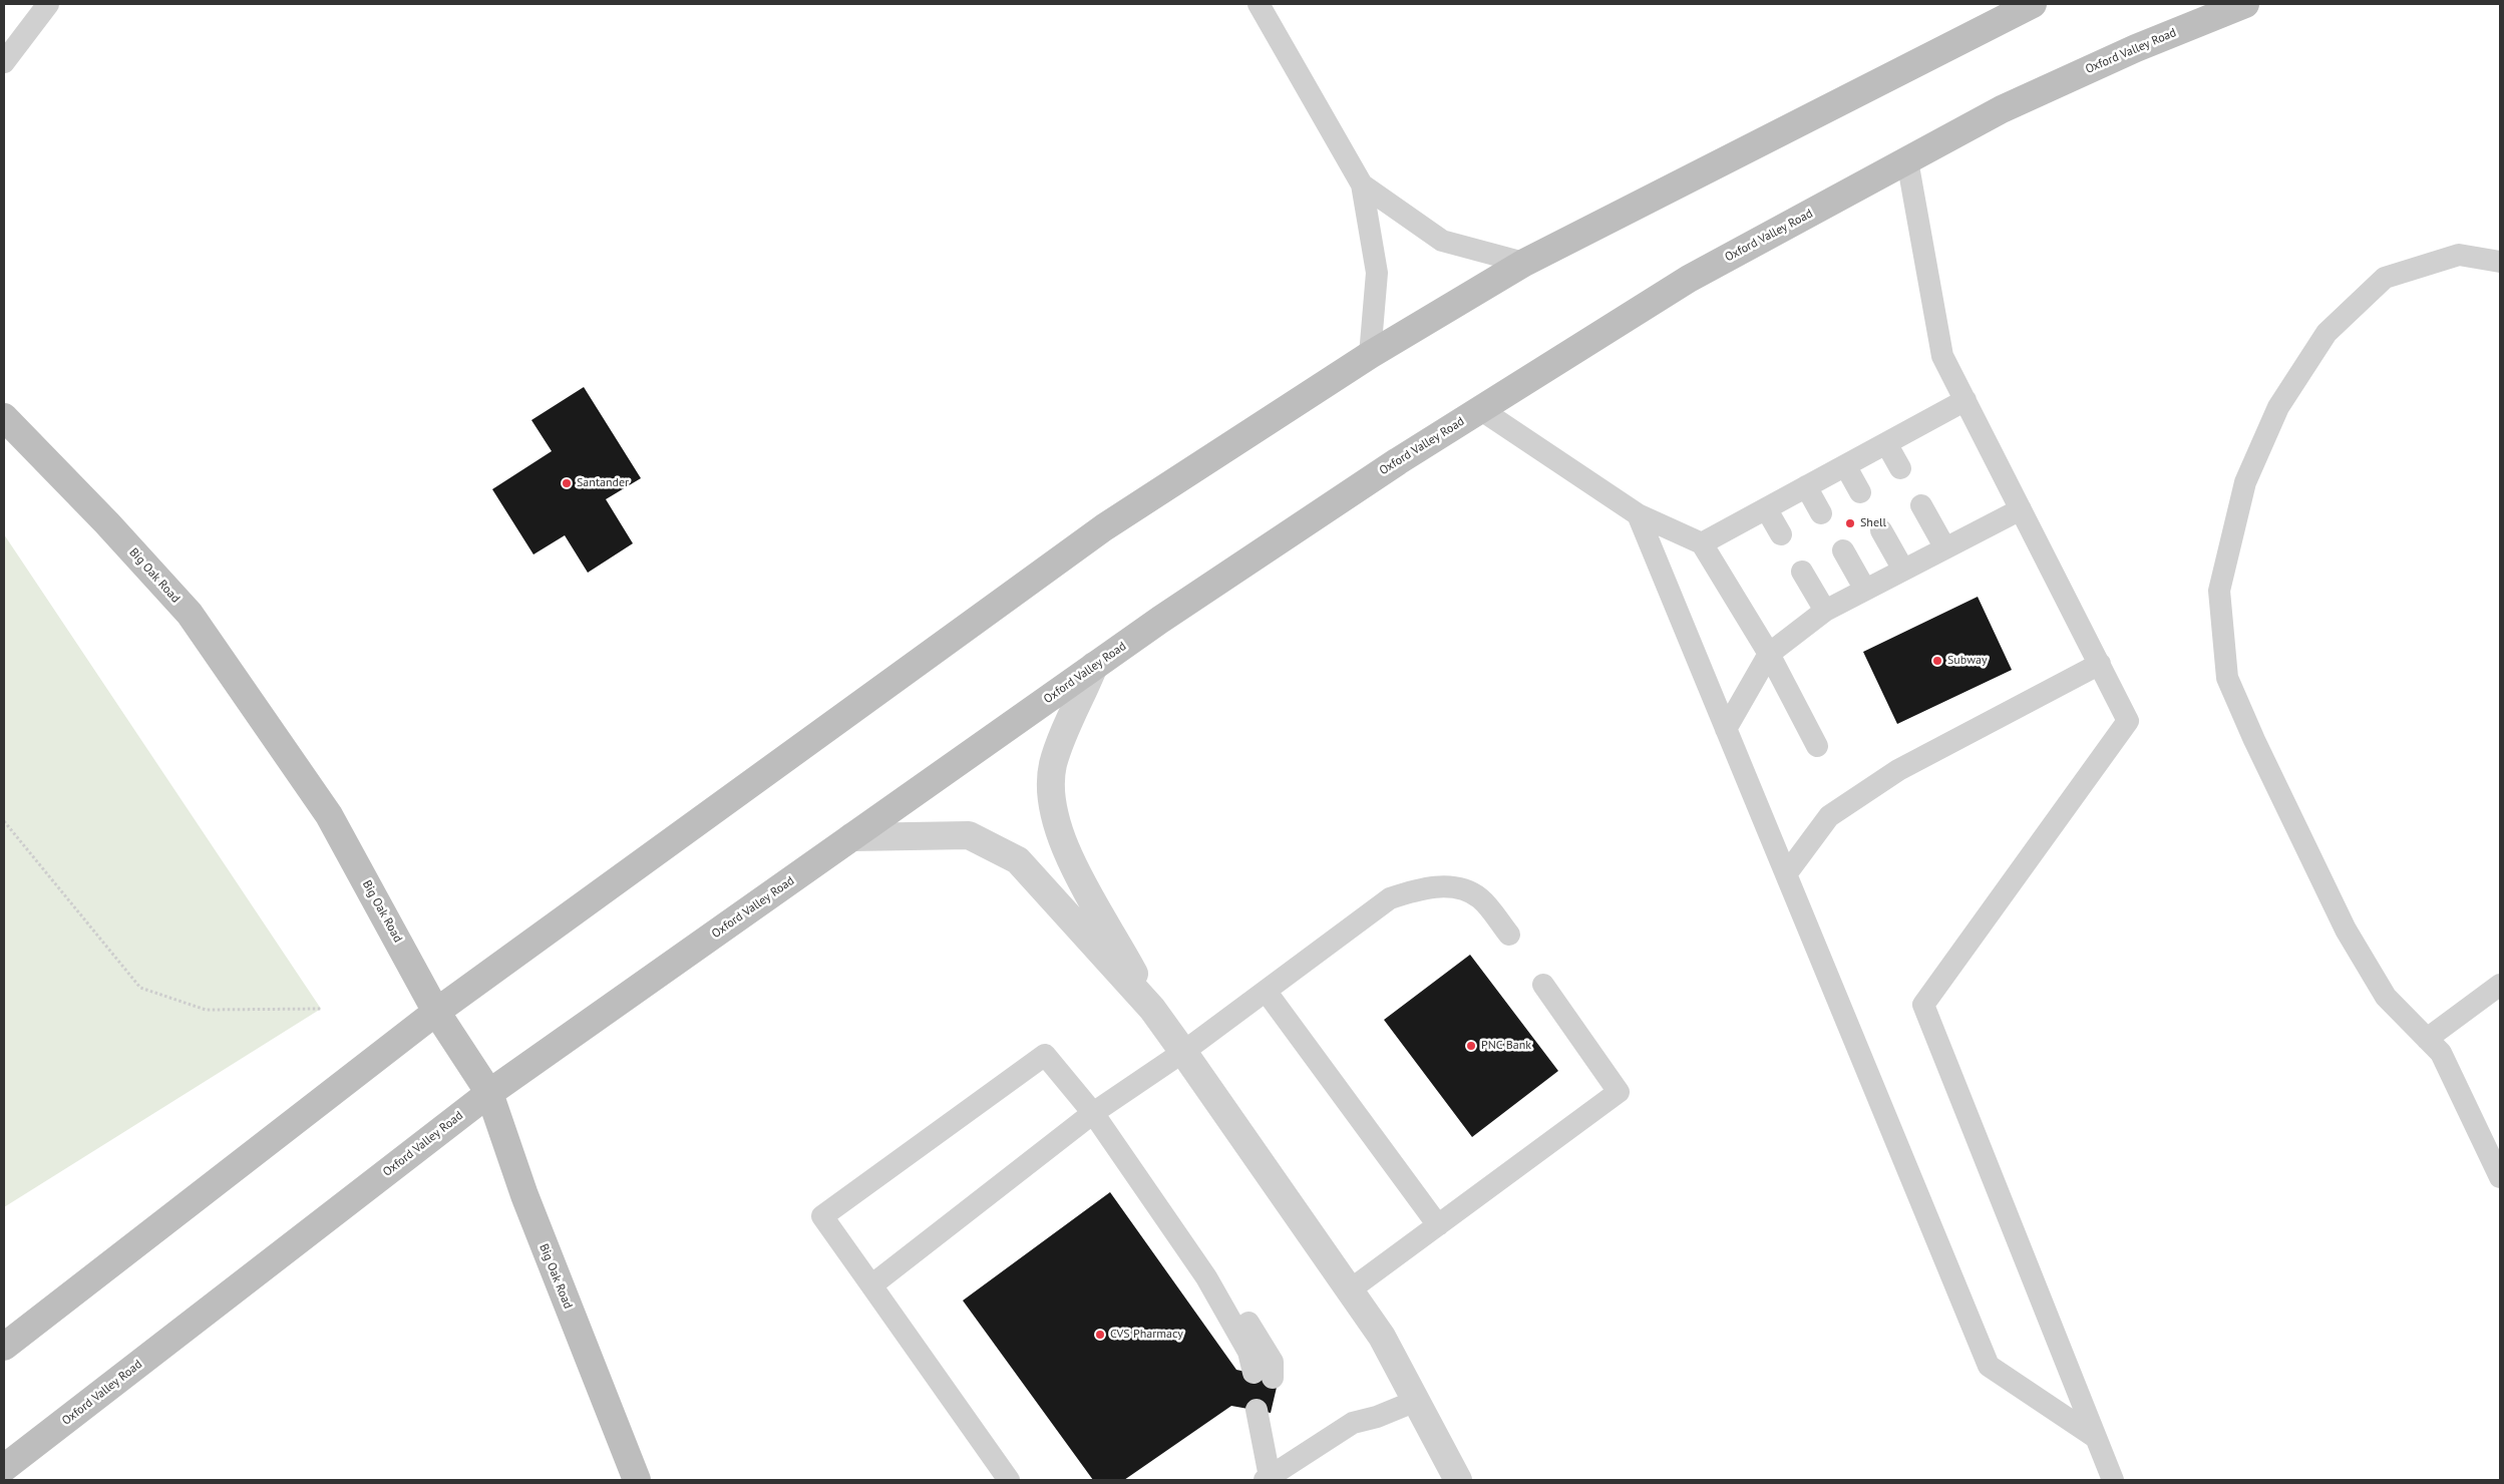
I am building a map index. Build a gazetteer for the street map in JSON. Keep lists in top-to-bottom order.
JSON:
{
  "streets": {
    "main road": ["Oxford Valley Road", "Big Oak Road"]
  },
  "crossings": [
    ["Oxford Valley Road", "Big Oak Road"]
  ],
  "places": [
    "Santander",
    "Shell",
    "Subway",
    "PNC Bank",
    "CVS Pharmacy"
  ]
}
